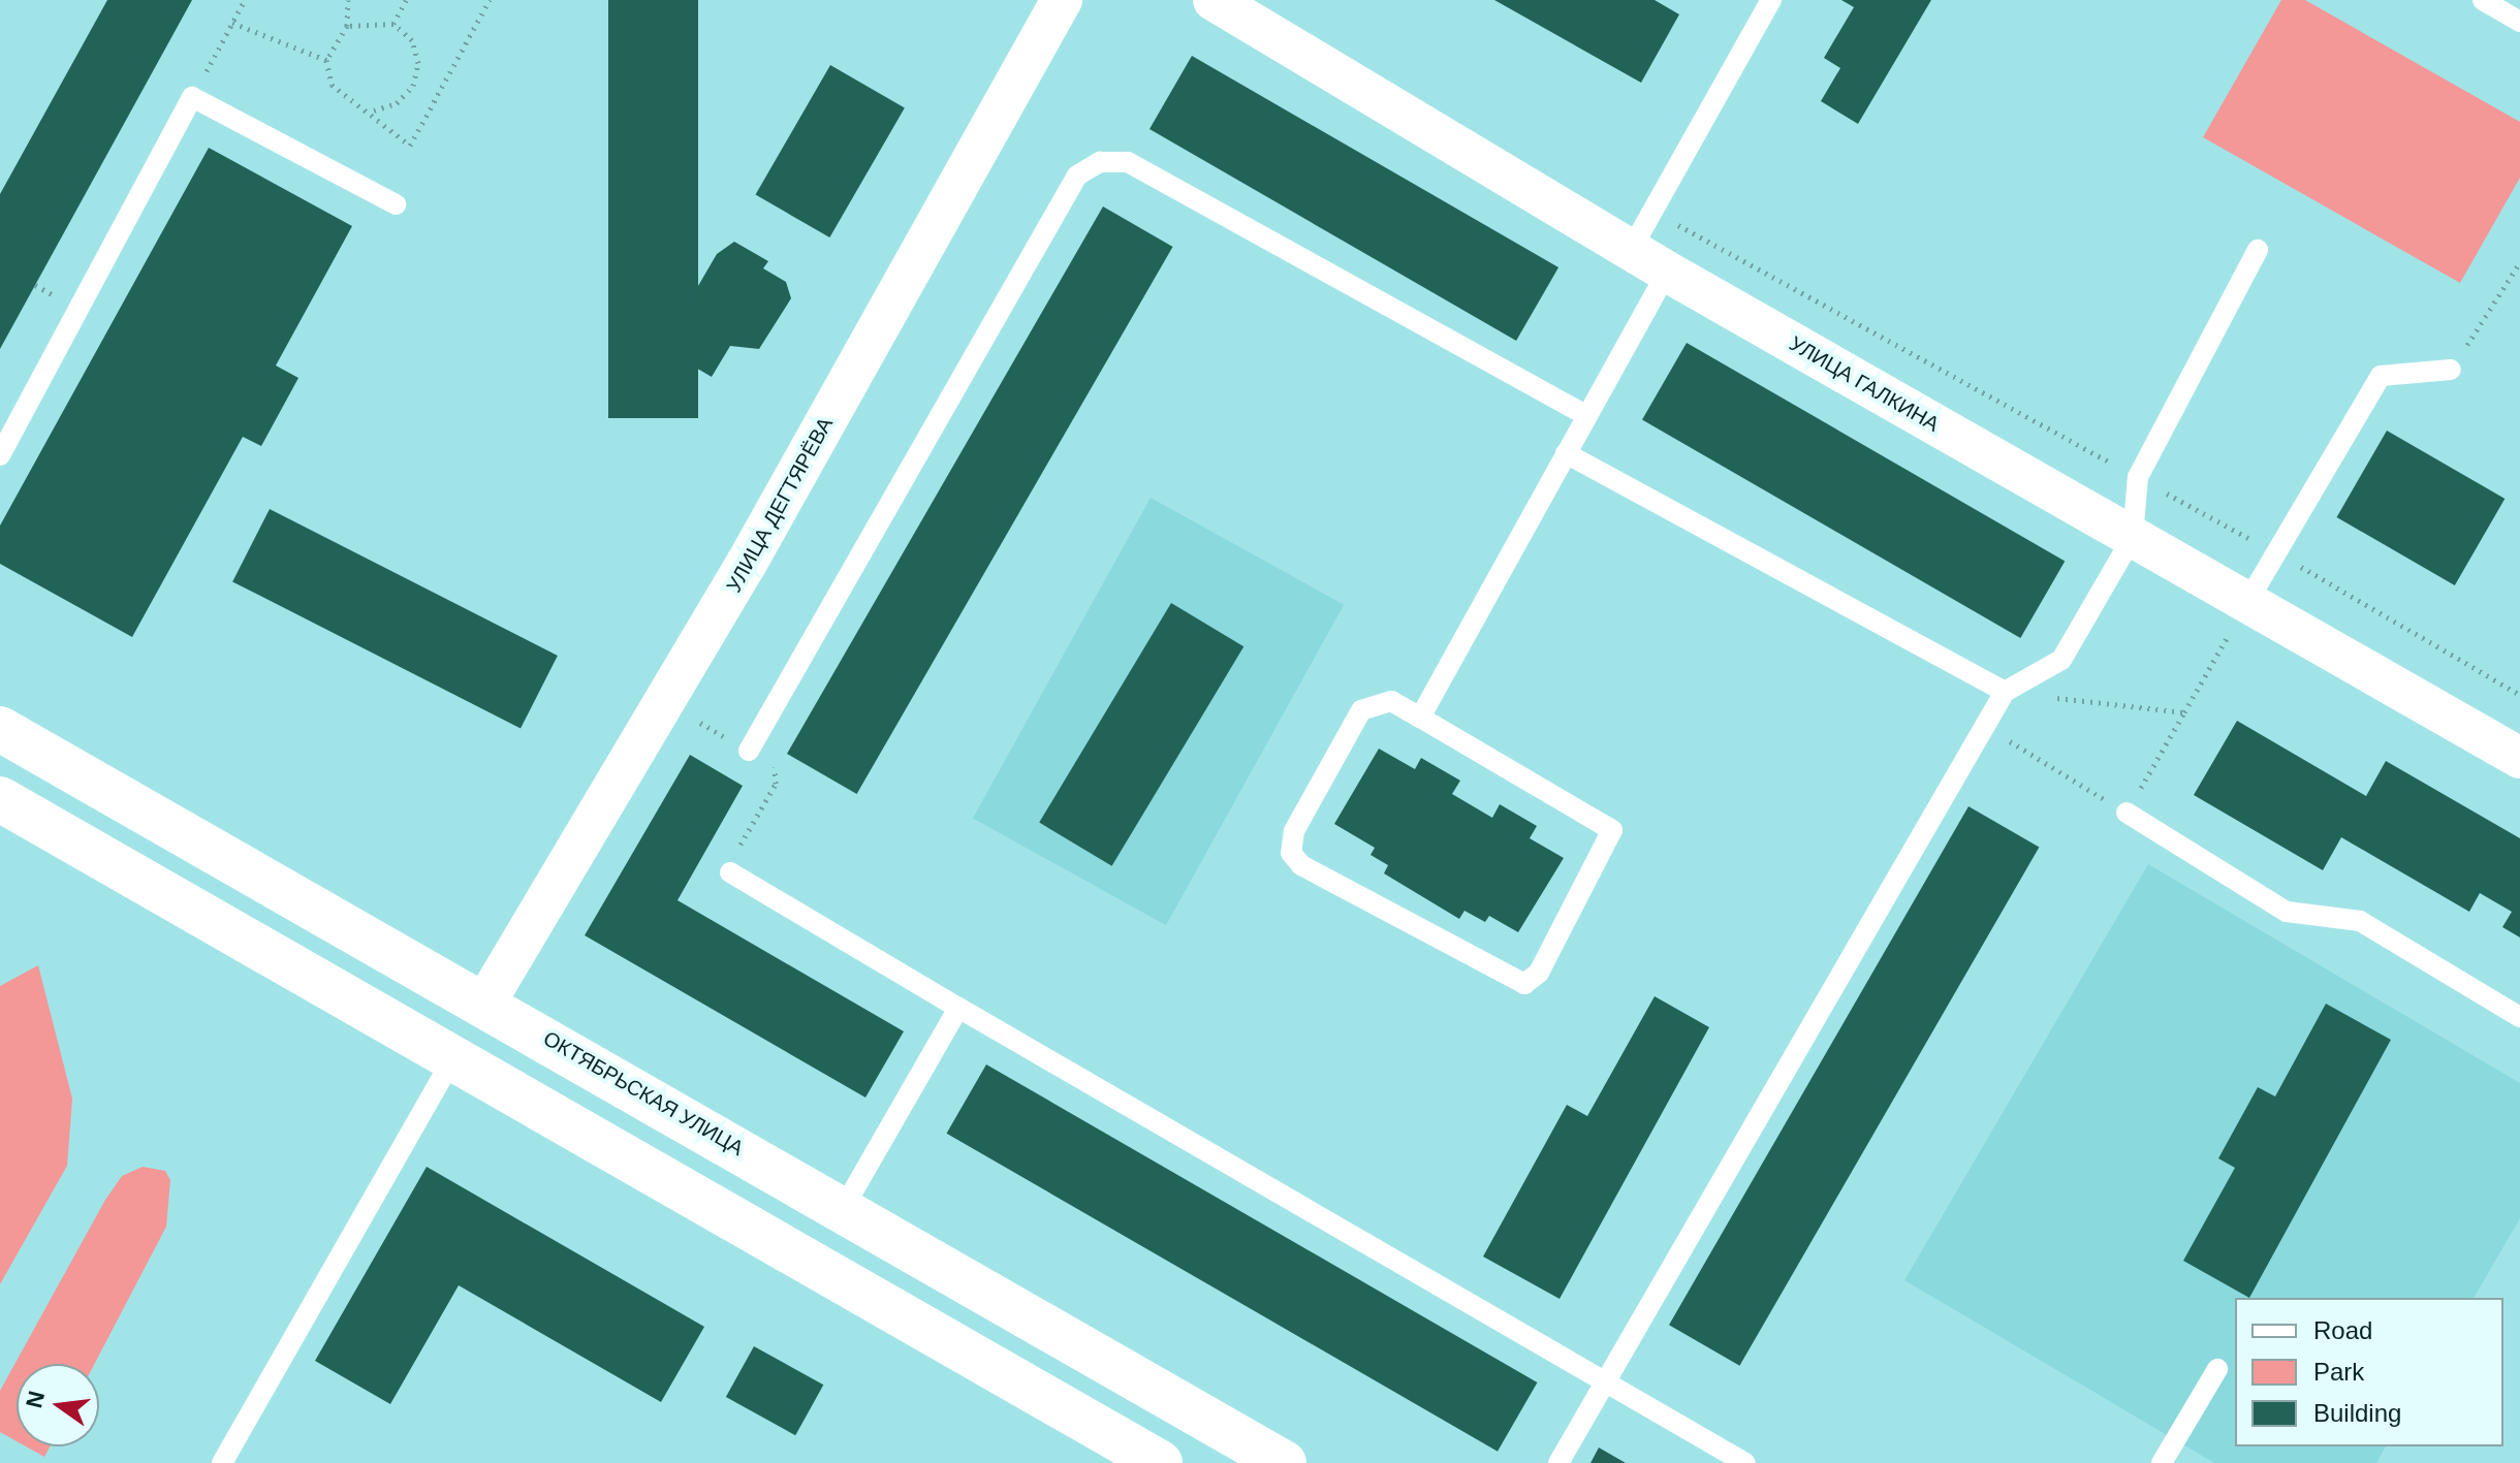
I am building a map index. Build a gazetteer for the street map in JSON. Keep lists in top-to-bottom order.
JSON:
{
  "streets": {
    "main road": ["ОКТЯБРЬСКАЯ УЛИЦА"],
    "street": ["УЛИЦА ГАЛКИНА", "УЛИЦА ДЕГТЯРЁВА"]
  },
  "crossings": [
    ["УЛИЦА ДЕГТЯРЁВА", "ОКТЯБРЬСКАЯ УЛИЦА"]
  ],
  "legend": ["Road", "Park", "Building"],
  "north": "left"
}
